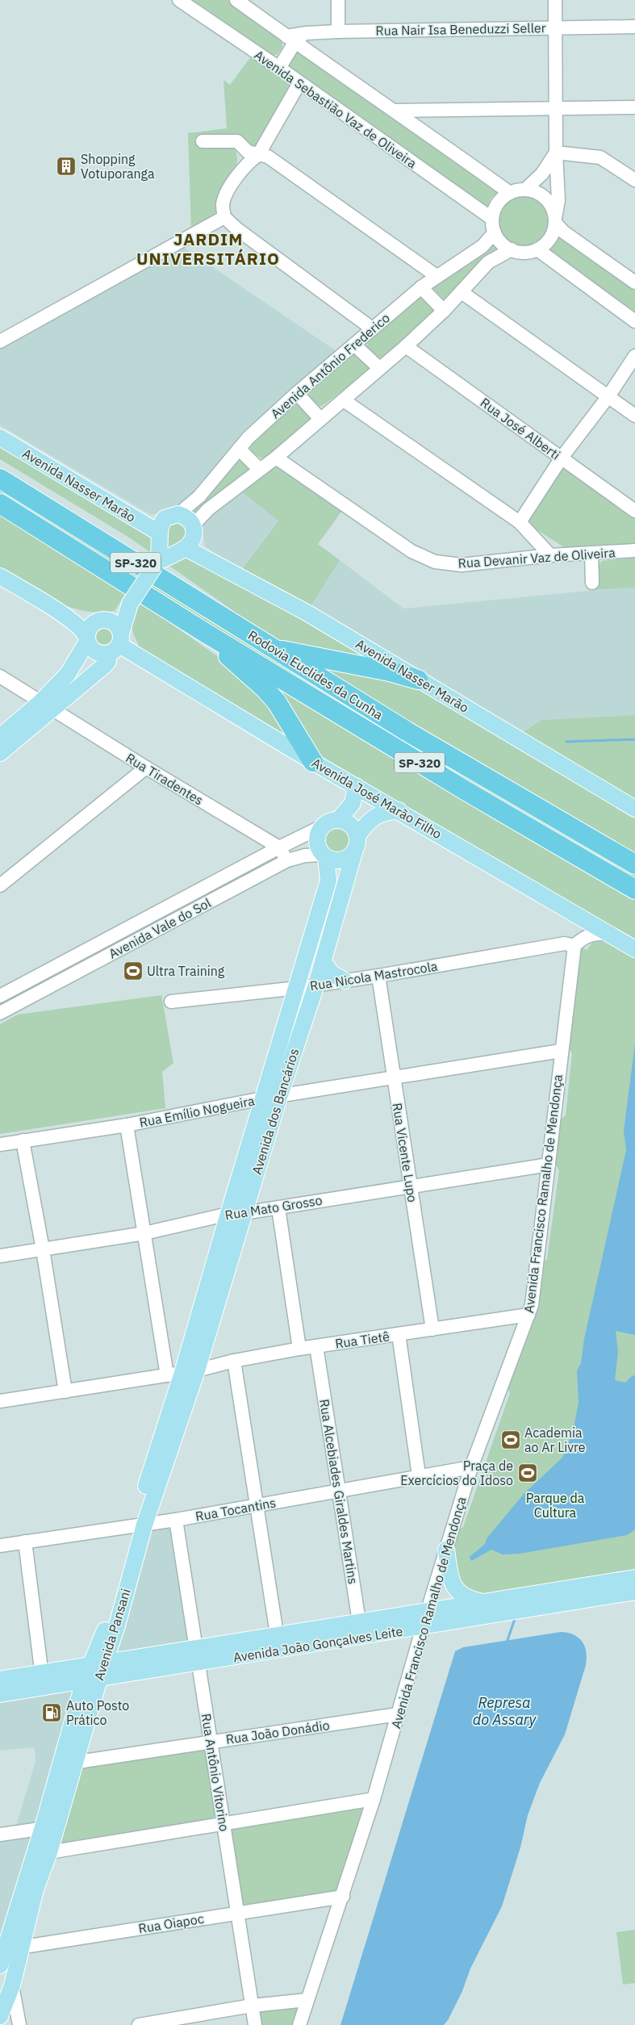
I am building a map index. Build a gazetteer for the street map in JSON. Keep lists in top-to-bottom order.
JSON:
{
  "streets": {
    "highway": ["SP-320", "Rodovia Euclides da Cunha"],
    "main road": [
      "Avenida Antônio Frederico",
      "Avenida Nasser Marão",
      "Avenida José Marão Filho",
      "Avenida dos Bancários",
      "Avenida Pansani",
      "Avenida João Gonçalves Leite"
    ],
    "street": [
      "Rua Nair Isa Beneduzzi Seller",
      "Avenida Sebastião Vaz de Oliveira",
      "Rua José Alberti",
      "Rua Devanir Vaz de Oliveira",
      "Rua Tiradentes",
      "Avenida Vale do Sol",
      "Rua Nicola Mastrocola",
      "Rua Emílio Nogueira",
      "Rua Vicente Lupo",
      "Avenida Francisco Ramalho de Mendonça",
      "Rua Mato Grosso",
      "Rua Tietê",
      "Rua Alcebiades Giraldes Martins",
      "Rua Tocantins",
      "Rua João Donádio",
      "Rua Antônio Vitorino",
      "Rua Oiapoc"
    ]
  },
  "crossings": [
    ["Avenida Sebastião Vaz de Oliveira", "Avenida Antônio Frederico"],
    ["Avenida Antônio Frederico", "Avenida Nasser Marão"],
    ["Rua Tiradentes", "Avenida Vale do Sol"],
    ["Avenida Vale do Sol", "Avenida dos Bancários"],
    ["Rua Nicola Mastrocola", "Avenida dos Bancários"],
    ["Rua Nicola Mastrocola", "Rua Vicente Lupo"],
    ["Rua Nicola Mastrocola", "Avenida Francisco Ramalho de Mendonça"],
    ["Rua Emílio Nogueira", "Avenida dos Bancários"],
    ["Rua Emílio Nogueira", "Rua Vicente Lupo"],
    ["Rua Emílio Nogueira", "Avenida Francisco Ramalho de Mendonça"],
    ["Avenida dos Bancários", "Rua Mato Grosso"],
    ["Avenida dos Bancários", "Rua Tietê"],
    ["Avenida dos Bancários", "Avenida Pansani"],
    ["Rua Vicente Lupo", "Rua Mato Grosso"],
    ["Rua Vicente Lupo", "Rua Tietê"],
    ["Avenida Francisco Ramalho de Mendonça", "Rua Mato Grosso"],
    ["Avenida Francisco Ramalho de Mendonça", "Rua Tietê"],
    ["Avenida Francisco Ramalho de Mendonça", "Rua Tocantins"],
    ["Avenida Francisco Ramalho de Mendonça", "Avenida João Gonçalves Leite"],
    ["Avenida Francisco Ramalho de Mendonça", "Rua João Donádio"],
    ["Avenida Francisco Ramalho de Mendonça", "Rua Oiapoc"],
    ["Rua Tietê", "Rua Alcebiades Giraldes Martins"],
    ["Rua Tietê", "Avenida Pansani"],
    ["Rua Alcebiades Giraldes Martins", "Rua Tocantins"],
    ["Rua Alcebiades Giraldes Martins", "Avenida João Gonçalves Leite"],
    ["Rua Tocantins", "Avenida Pansani"],
    ["Rua Tocantins", "Rua Antônio Vitorino"],
    ["Avenida Pansani", "Avenida João Gonçalves Leite"],
    ["Avenida Pansani", "Rua João Donádio"],
    ["Avenida Pansani", "Rua Oiapoc"],
    ["Avenida João Gonçalves Leite", "Rua Antônio Vitorino"],
    ["Rua João Donádio", "Rua Antônio Vitorino"],
    ["Rua Antônio Vitorino", "Rua Oiapoc"]
  ],
  "districts": ["JARDIM UNIVERSITÁRIO"],
  "water": ["Represa do Assary"],
  "parks": ["Parque da Cultura"],
  "places": {
    "building": ["Shopping Votuporanga"],
    "sports": ["Ultra Training", "Academia ao Ar Livre", "Praça de Exercícios do Idoso"],
    "fuel station": ["Auto Posto Prático"]
  }
}
